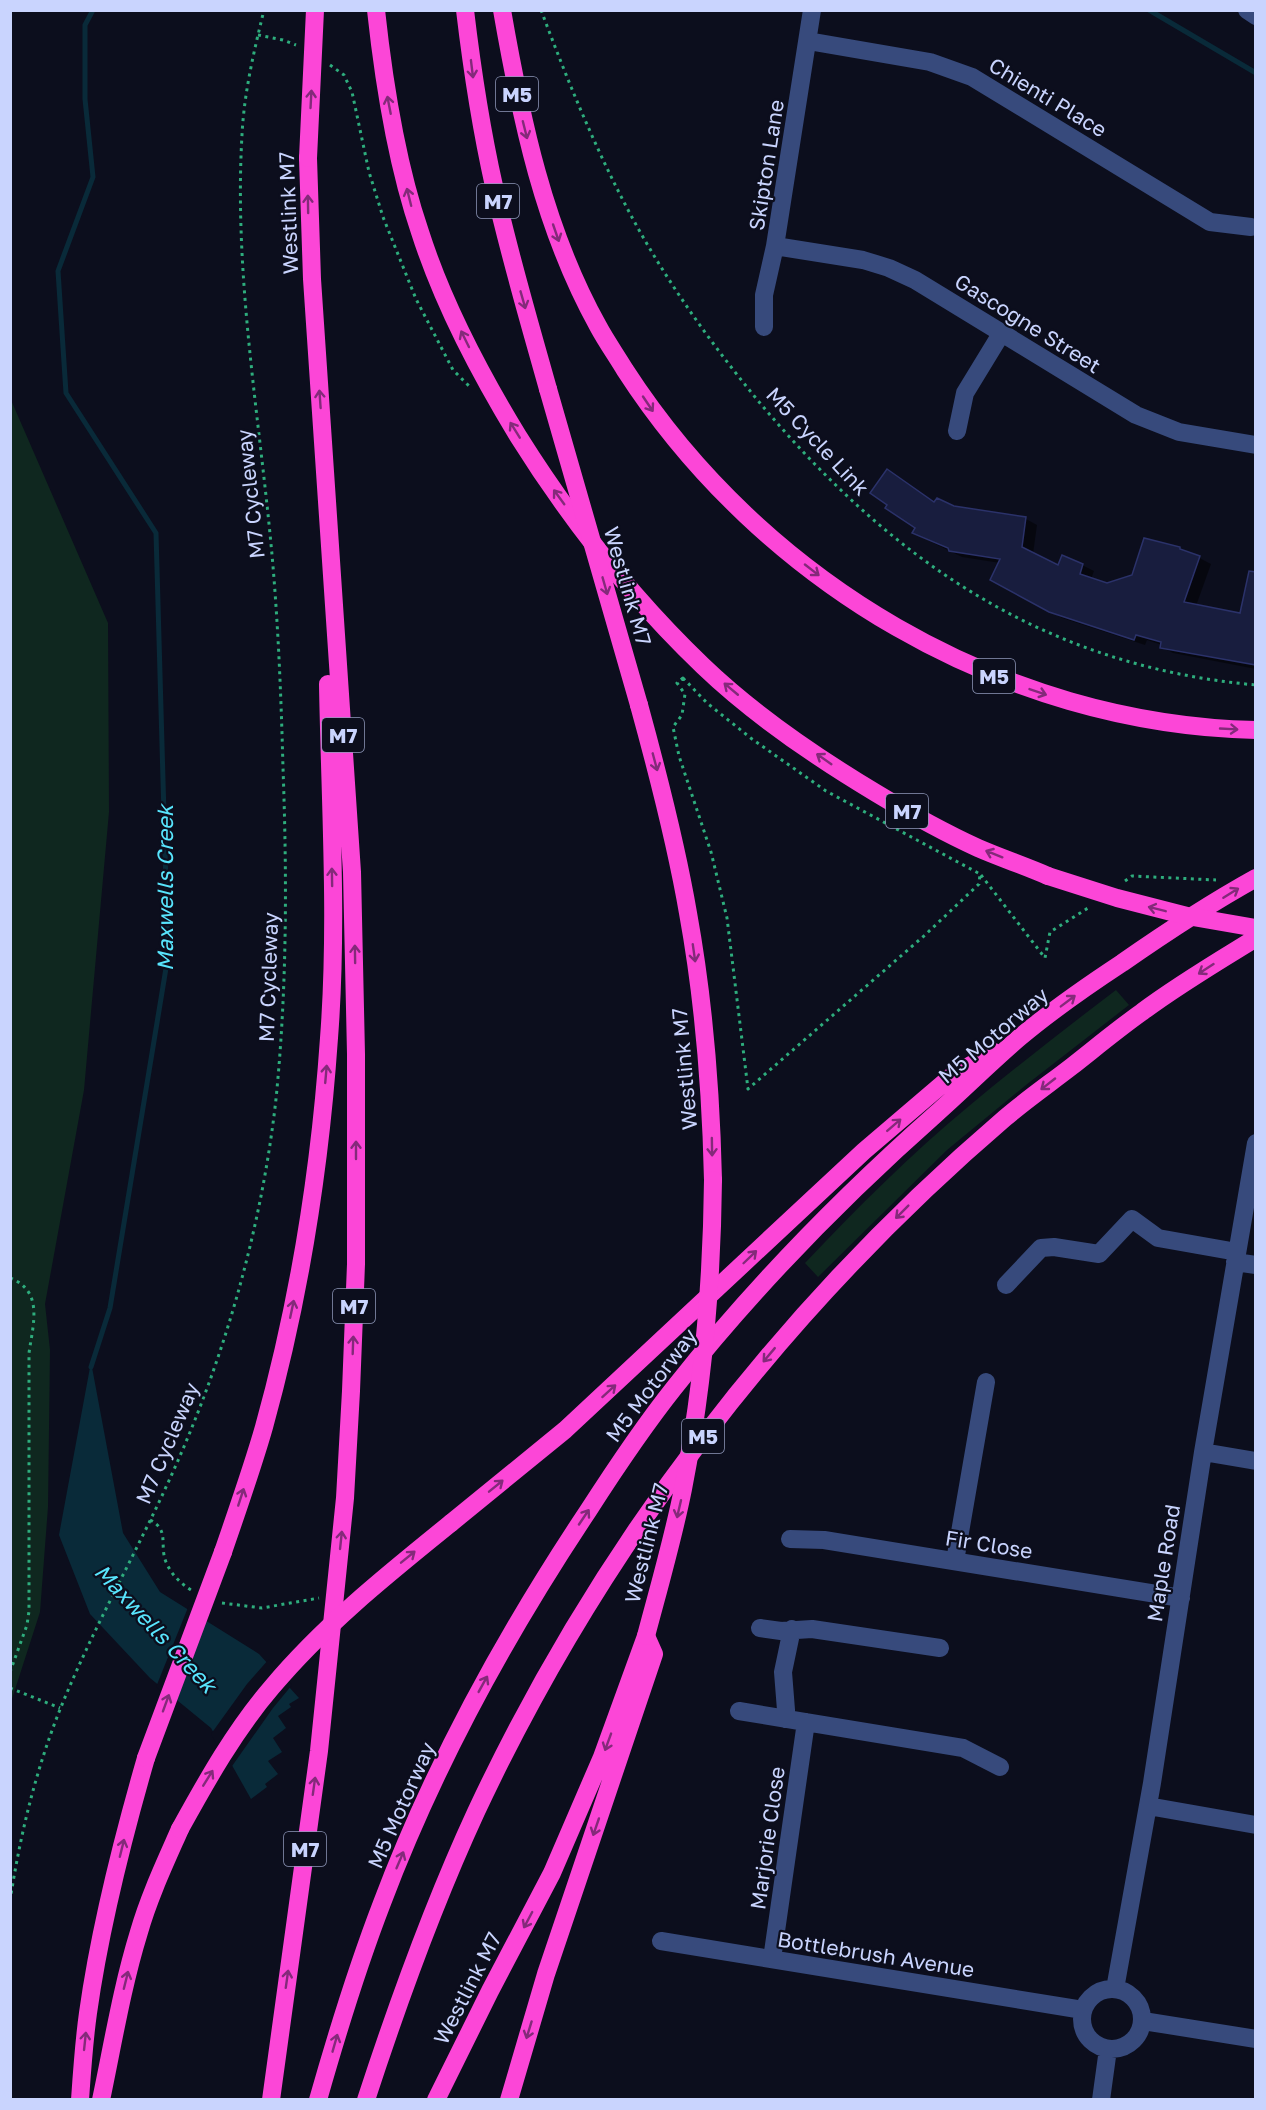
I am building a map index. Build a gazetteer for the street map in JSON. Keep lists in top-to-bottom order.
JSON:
{
  "streets": {
    "highway": [
      "M5",
      "M7",
      "Westlink M7",
      "M5 Motorway"
    ],
    "street": [
      "Chienti Place",
      "Skipton Lane",
      "Gascogne Street",
      "Fir Close",
      "Maple Road",
      "Marjorie Close",
      "Bottlebrush Avenue"
    ],
    "path": ["M5 Cycle Link", "M7 Cycleway"]
  },
  "crossings": [
    ["Chienti Place", "Skipton Lane"],
    ["Skipton Lane", "Gascogne Street"],
    ["Fir Close", "Maple Road"],
    ["Maple Road", "Bottlebrush Avenue"],
    ["Marjorie Close", "Bottlebrush Avenue"]
  ],
  "water": ["Maxwells Creek"]
}
